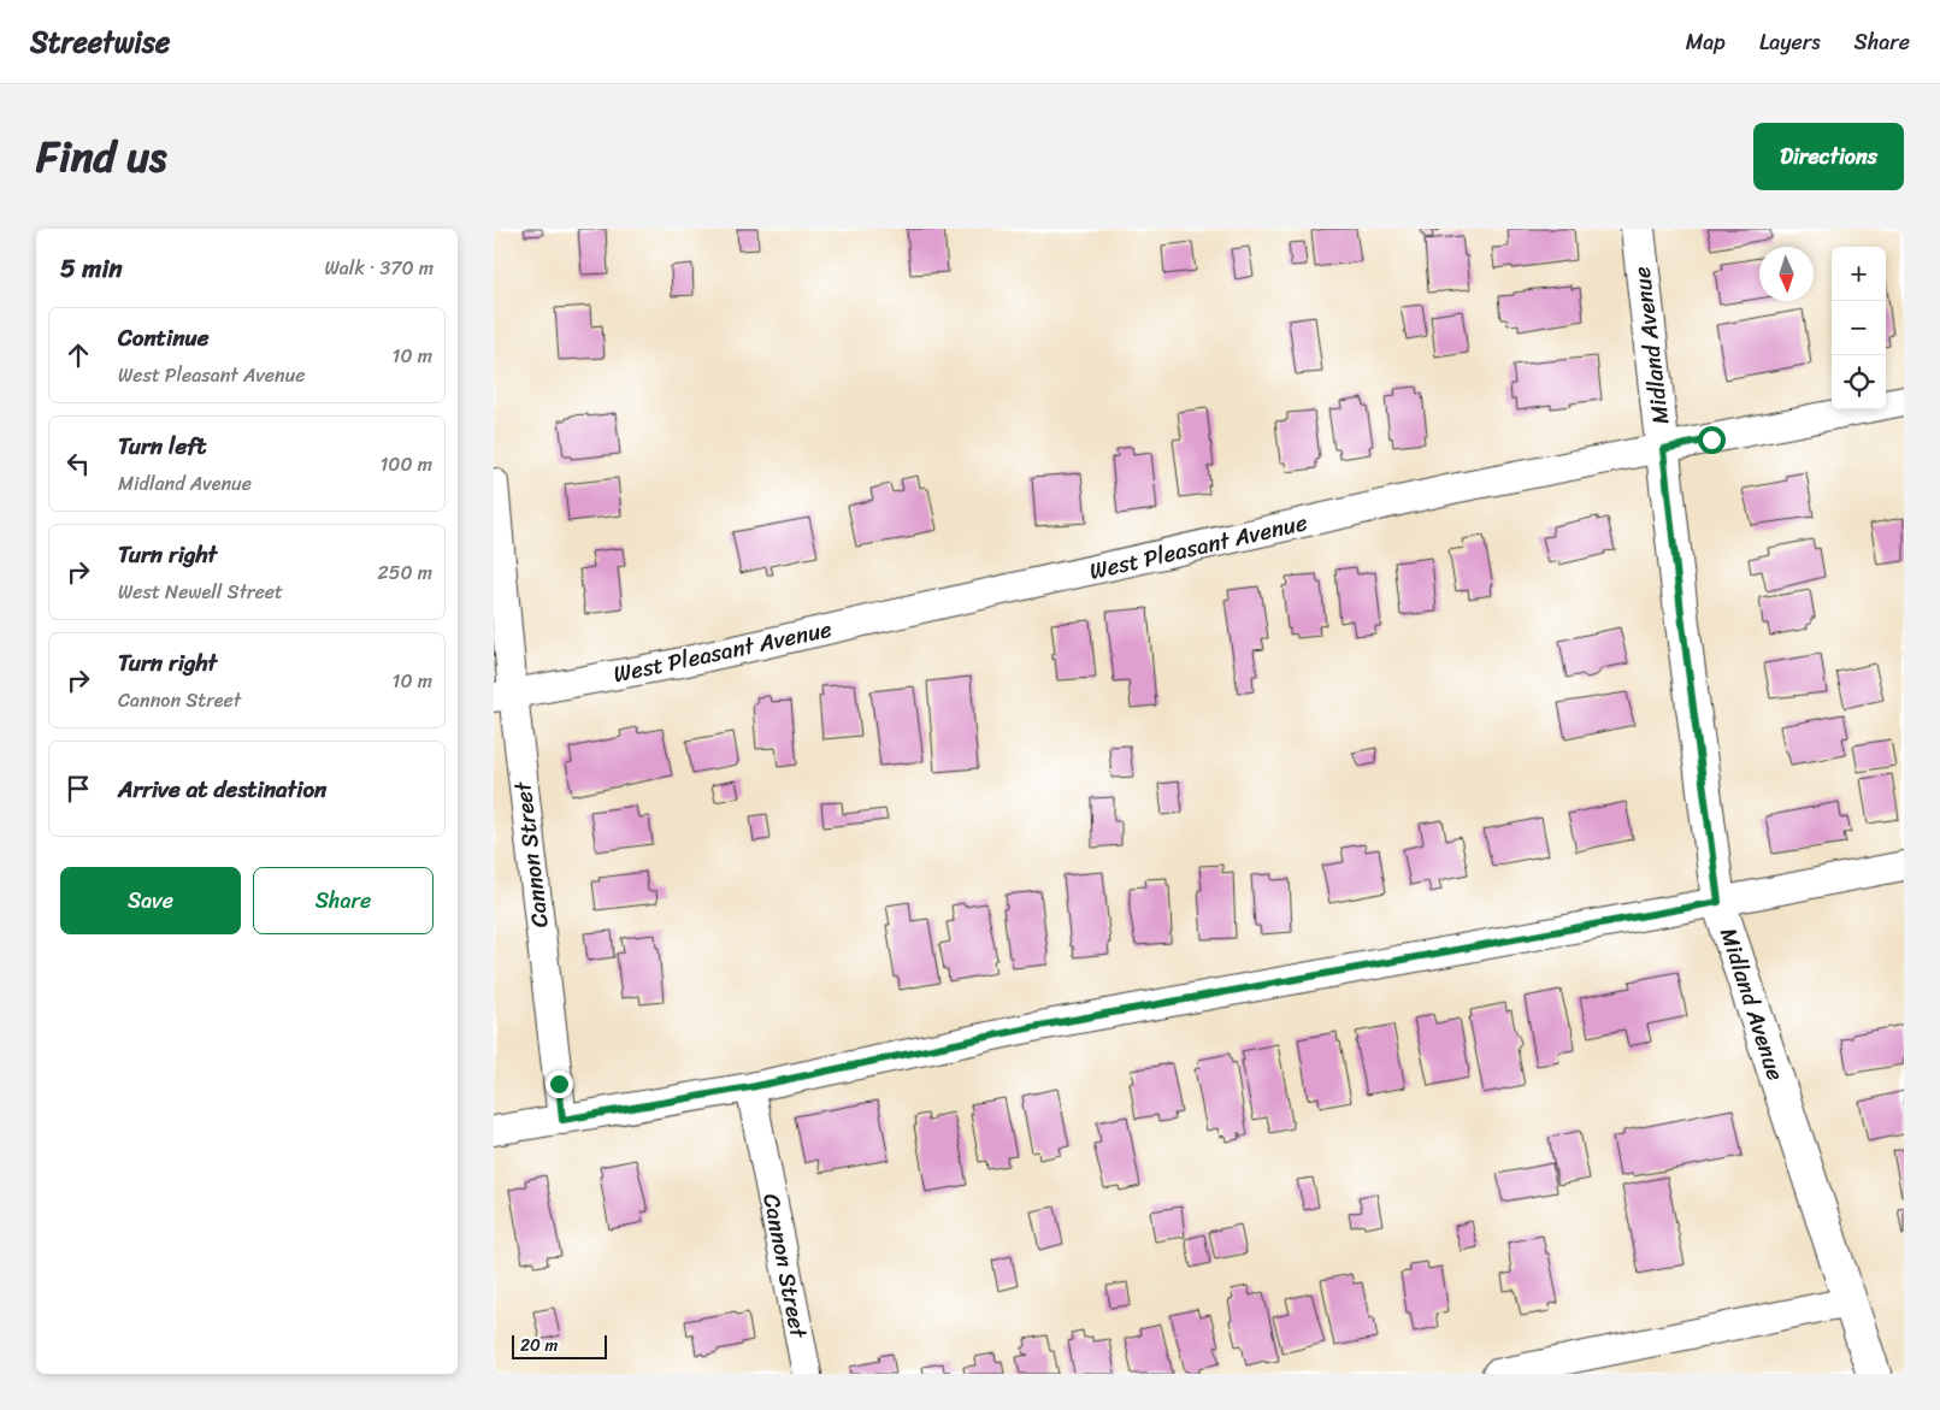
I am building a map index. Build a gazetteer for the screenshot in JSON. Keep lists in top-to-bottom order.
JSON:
{
  "streets": {
    "street": ["Midland Avenue", "West Pleasant Avenue", "Cannon Street"]
  },
  "crossings": [
    ["Midland Avenue", "West Pleasant Avenue"],
    ["West Pleasant Avenue", "Cannon Street"]
  ],
  "scale_bar": "20 m",
  "north": "bottom",
  "page": {
    "header": "Streetwise",
    "nav": ["Map", "Layers", "Share"],
    "title": "Find us",
    "buttons": [
      "Directions",
      ["Save", "Share"]
    ],
    "heading": ["5 min", "Walk · 370 m"],
    "map_buttons": ["+", "−"],
    "list": [
      ["Continue", "West Pleasant Avenue", "10 m"],
      ["Turn left", "Midland Avenue", "100 m"],
      ["Turn right", "West Newell Street", "250 m"],
      ["Turn right", "Cannon Street", "10 m"],
      "Arrive at destination"
    ],
    "scale": "20 m"
  }
}
